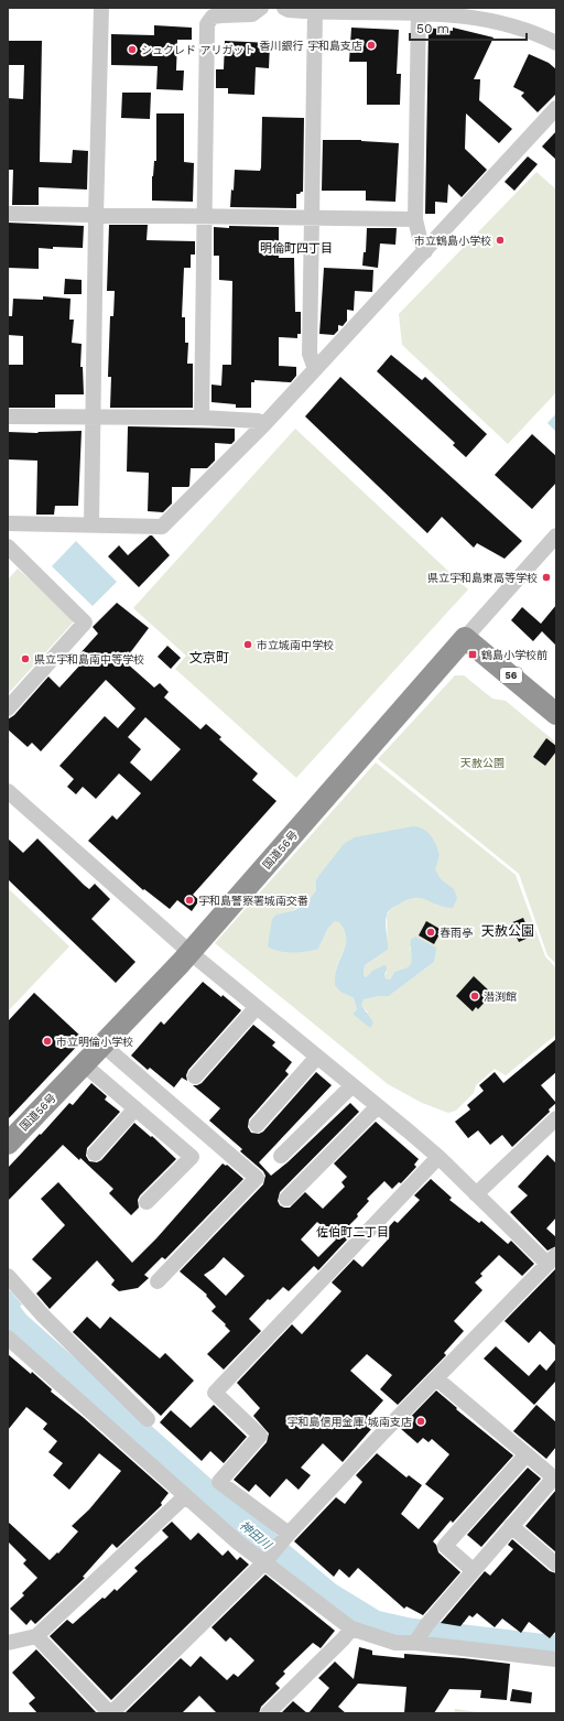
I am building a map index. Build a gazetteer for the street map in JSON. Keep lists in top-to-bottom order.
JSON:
{
  "streets": {
    "highway": ["56", "国道56号"]
  },
  "crossings": [
    ["56", "国道56号"]
  ],
  "districts": [
    "明倫町四丁目",
    "文京町",
    "天赦公園",
    "佐伯町二丁目"
  ],
  "water": ["神田川"],
  "parks": ["天赦公園"],
  "places": {
    "other": [
      "香川銀行 宇和島支店",
      "シュクレド アリガット",
      "市立鶴島小学校",
      "県立宇和島東高等学校",
      "市立城南中学校",
      "県立宇和島南中等学校",
      "宇和島警察署城南交番",
      "春雨亭",
      "潜渕館",
      "市立明倫小学校",
      "宇和島信用金庫 城南支店"
    ],
    "transit": ["鶴島小学校前"]
  },
  "scale_bar": "50 m"
}
